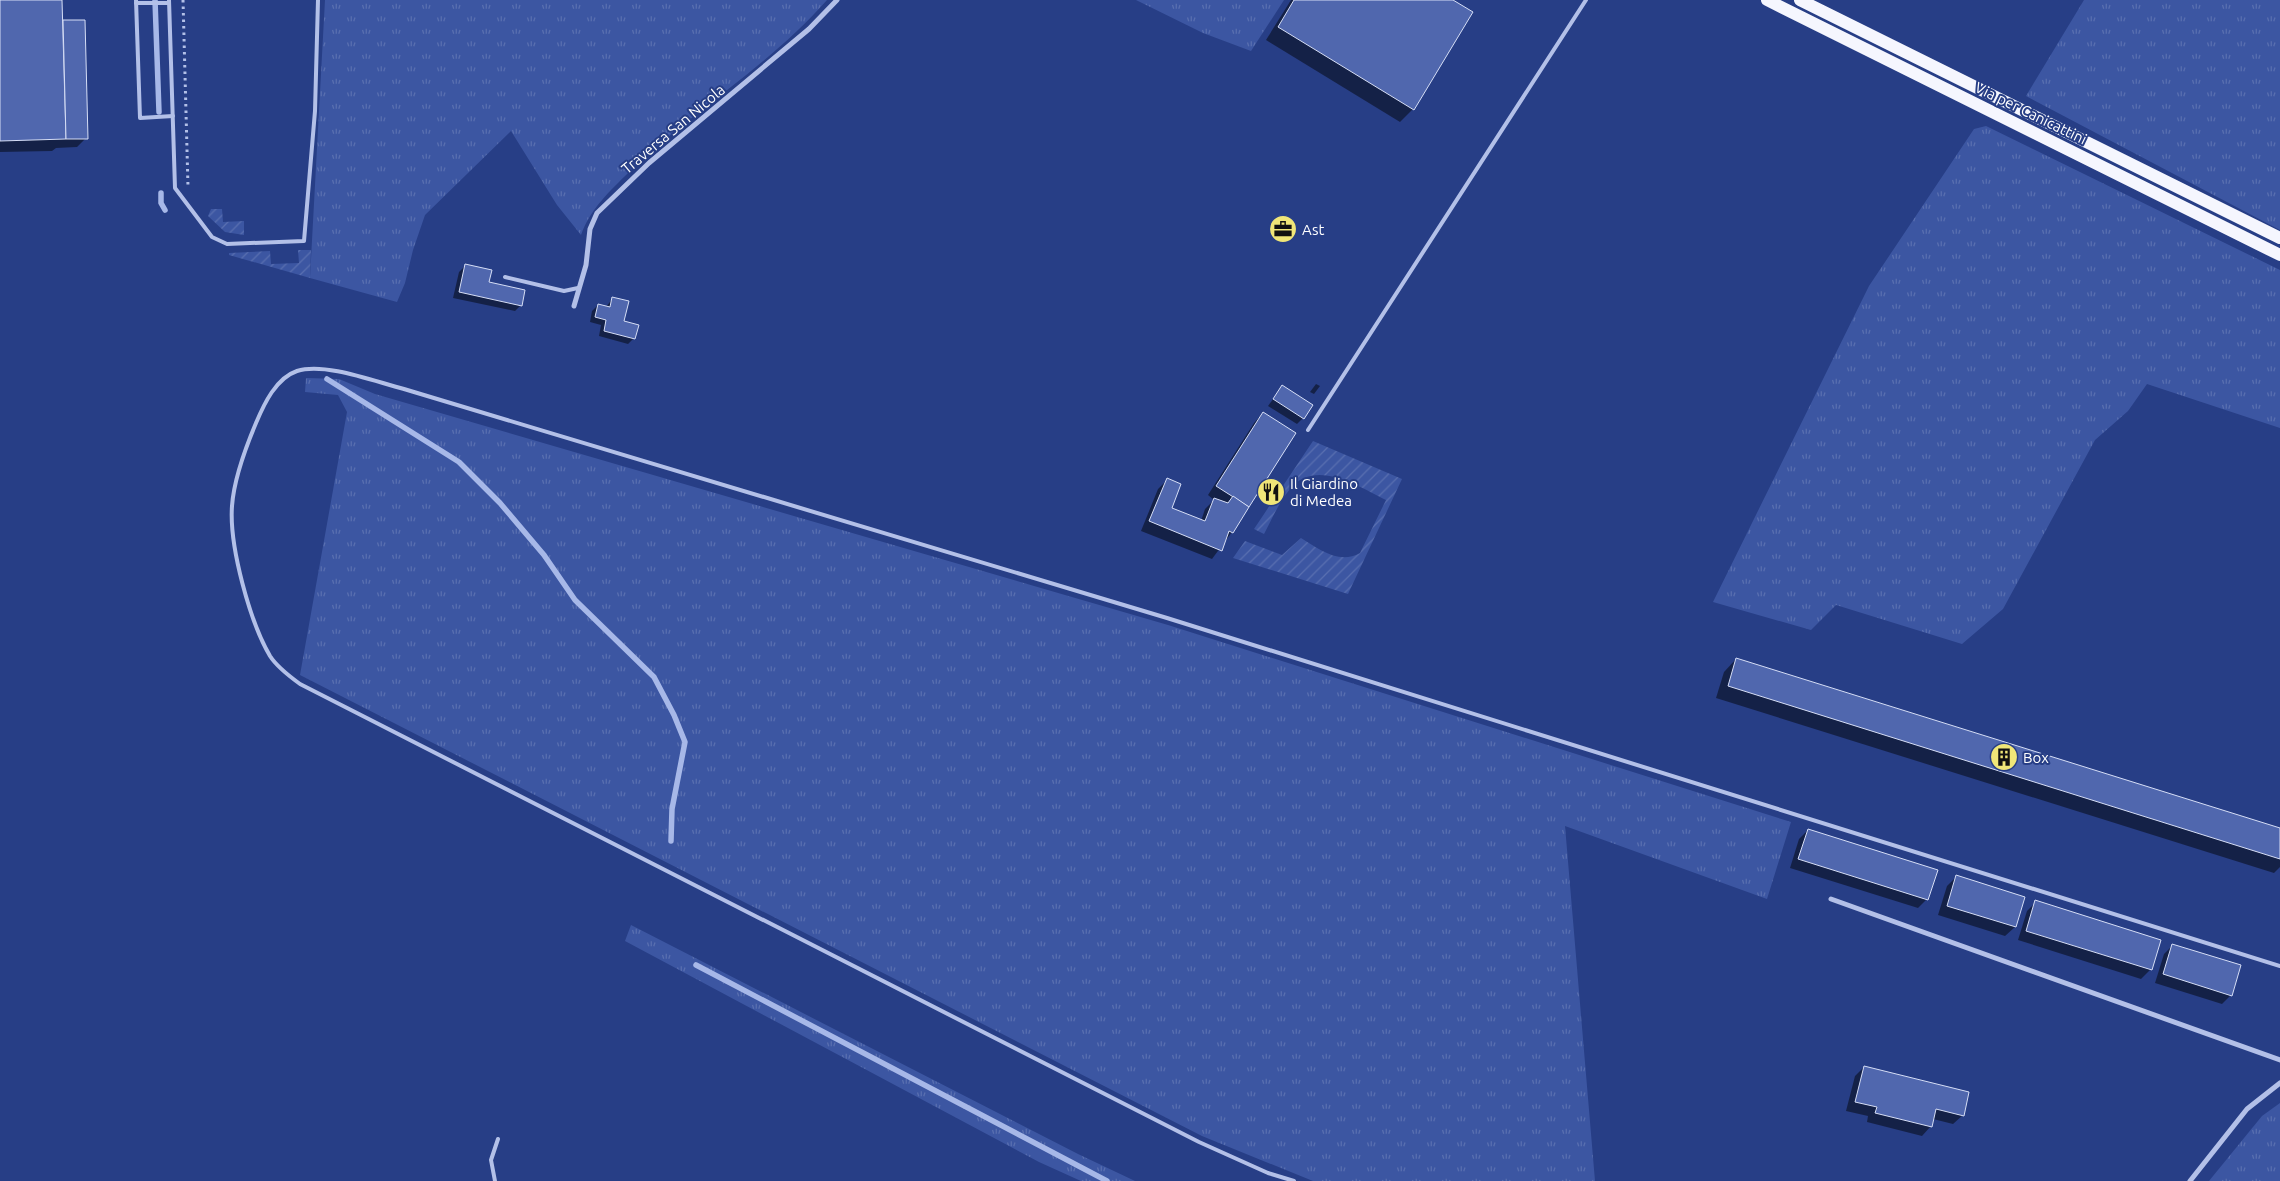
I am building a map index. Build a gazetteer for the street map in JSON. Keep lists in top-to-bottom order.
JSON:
{
  "streets": {
    "main road": ["Via per Canicattini"],
    "street": ["Traversa San Nicola"]
  },
  "places": {
    "office": ["Ast"],
    "restaurant": ["Il Giardino di Medea"],
    "building": ["Box"]
  }
}
